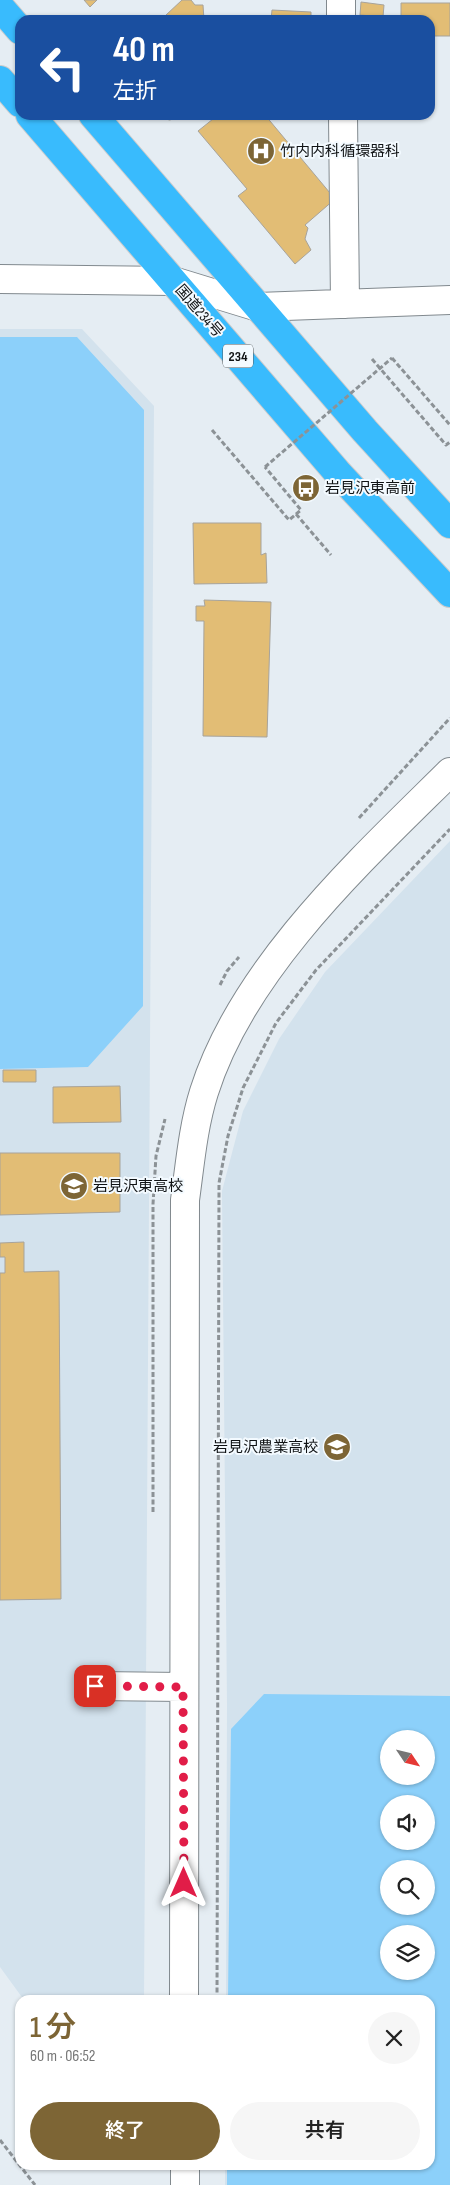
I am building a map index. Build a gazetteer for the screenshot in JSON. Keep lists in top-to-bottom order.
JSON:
{
  "streets": {
    "highway": ["国道234号", "234"]
  },
  "places": {
    "hospital": ["竹内内科循環器科"],
    "bus stop": ["岩見沢東高前"],
    "school or university": ["岩見沢東高校", "岩見沢農業高校"]
  },
  "north": "bottom right",
  "page": {
    "turn": ["40 m", "左折"],
    "heading": ["1 分", "60 m · 06:52"],
    "buttons": ["終了", "共有"]
  }
}
